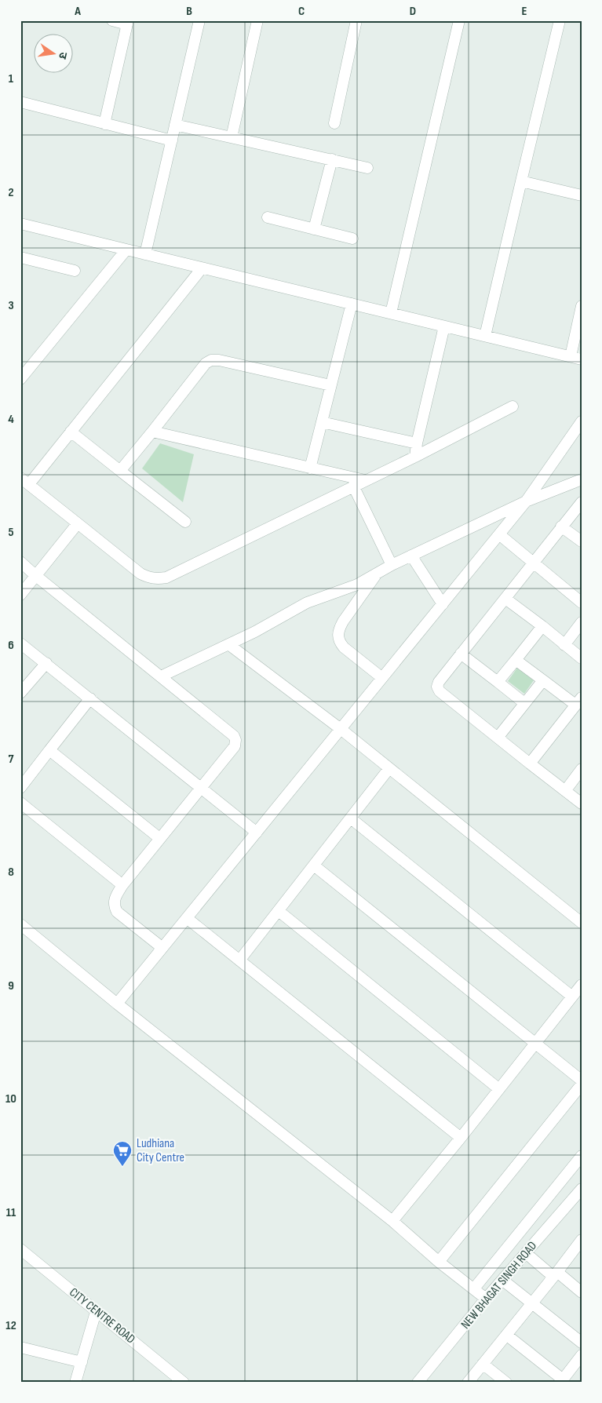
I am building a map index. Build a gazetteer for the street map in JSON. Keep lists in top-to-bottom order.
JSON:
{
  "streets": {
    "street": ["NEW BHAGAT SINGH ROAD", "CITY CENTRE ROAD"]
  },
  "places": {
    "supermarket": ["Ludhiana City Centre"]
  },
  "north": "right",
  "grid": {
    "columns": [
      "A",
      "B",
      "C",
      "D",
      "E"
    ],
    "rows": [
      "1",
      "2",
      "3",
      "4",
      "5",
      "6",
      "7",
      "8",
      "9",
      "10",
      "11",
      "12"
    ]
  }
}
